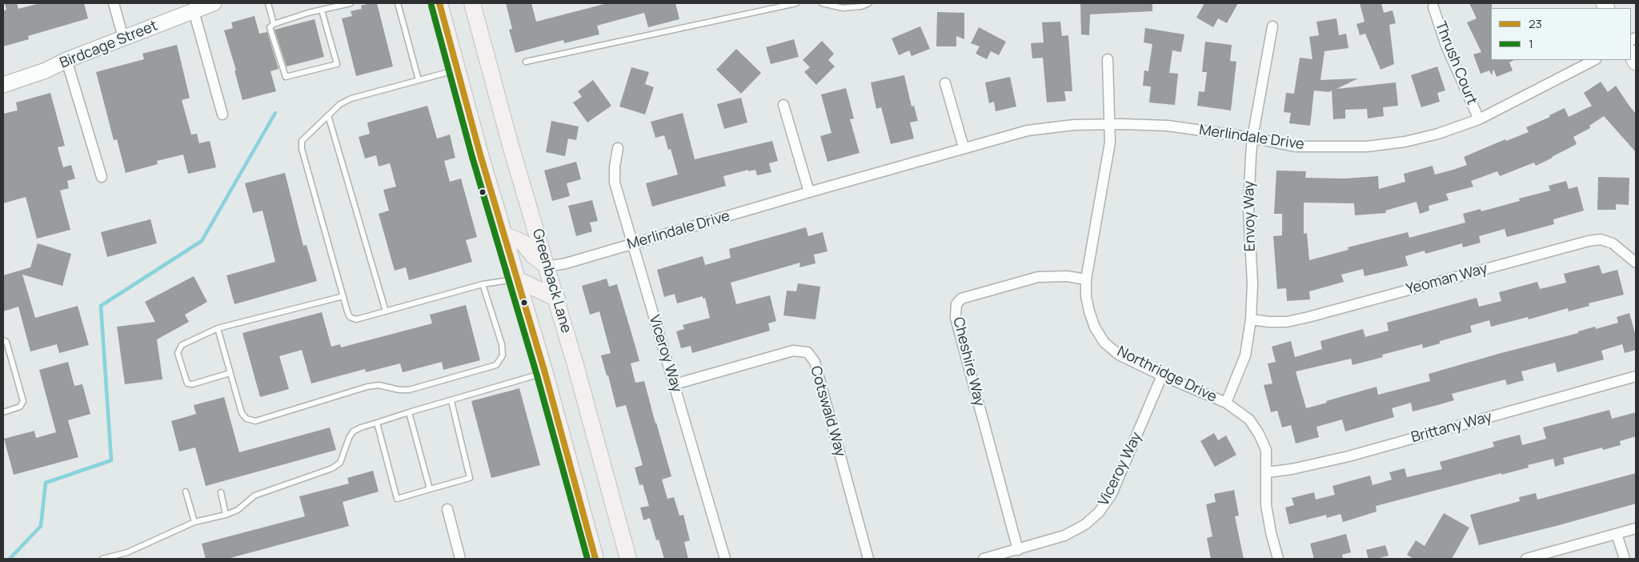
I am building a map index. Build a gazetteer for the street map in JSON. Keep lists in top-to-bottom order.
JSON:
{
  "streets": {
    "main road": ["Greenback Lane"],
    "street": [
      "Birdcage Street",
      "Thrush Court",
      "Merlindale Drive",
      "Envoy Way",
      "Yeoman Way",
      "Viceroy Way",
      "Cheshire Way",
      "Northridge Drive",
      "Cotswald Way",
      "Brittany Way"
    ]
  },
  "crossings": [
    ["Thrush Court", "Merlindale Drive"],
    ["Merlindale Drive", "Envoy Way"],
    ["Merlindale Drive", "Greenback Lane"],
    ["Merlindale Drive", "Viceroy Way"],
    ["Merlindale Drive", "Northridge Drive"],
    ["Envoy Way", "Yeoman Way"],
    ["Envoy Way", "Northridge Drive"],
    ["Viceroy Way", "Cheshire Way"],
    ["Viceroy Way", "Northridge Drive"],
    ["Viceroy Way", "Cotswald Way"],
    ["Cheshire Way", "Northridge Drive"],
    ["Northridge Drive", "Brittany Way"]
  ],
  "lines": ["transit line 23", "transit line 1"],
  "legend": ["23", "1"]
}
